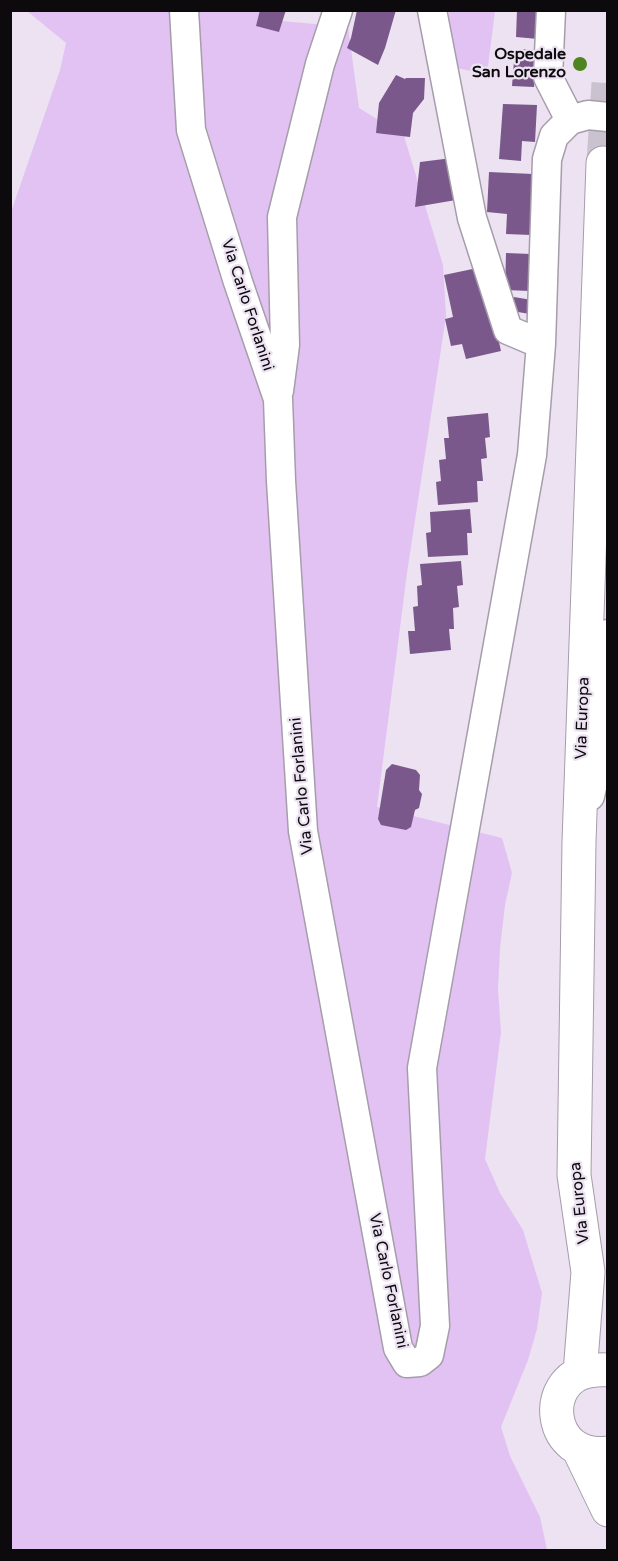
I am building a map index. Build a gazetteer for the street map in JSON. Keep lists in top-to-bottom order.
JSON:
{
  "streets": {
    "main road": ["Via Europa"],
    "street": ["Via Carlo Forlanini"]
  },
  "places": ["Ospedale San Lorenzo"]
}
